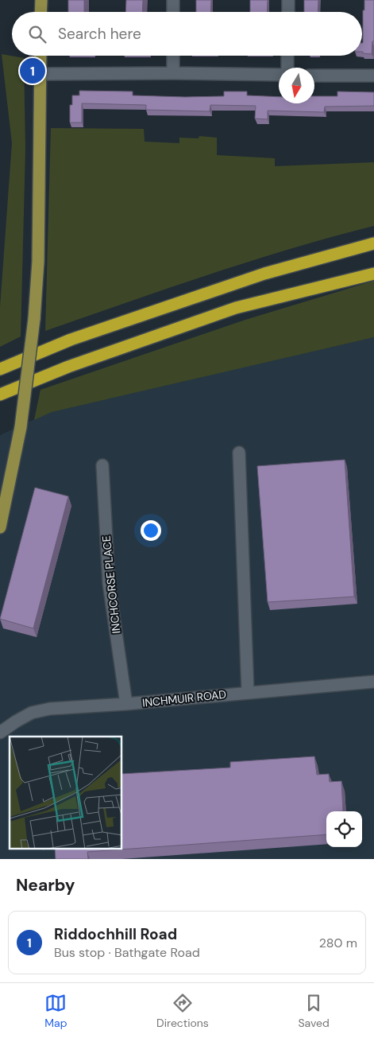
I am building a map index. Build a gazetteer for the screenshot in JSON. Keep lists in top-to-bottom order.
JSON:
{
  "streets": {
    "street": ["INCHCORSE PLACE", "INCHMUIR ROAD"]
  },
  "crossings": [
    ["INCHCORSE PLACE", "INCHMUIR ROAD"]
  ],
  "north": "bottom",
  "page": {
    "search": "Search here",
    "pins": "1",
    "heading": "Nearby",
    "list": [
      {
        "mark": "1",
        "name": "Riddochhill Road",
        "note": "Bus stop · Bathgate Road",
        "value": "280 m"
      }
    ],
    "nav": ["Map", "Directions", "Saved"]
  }
}
